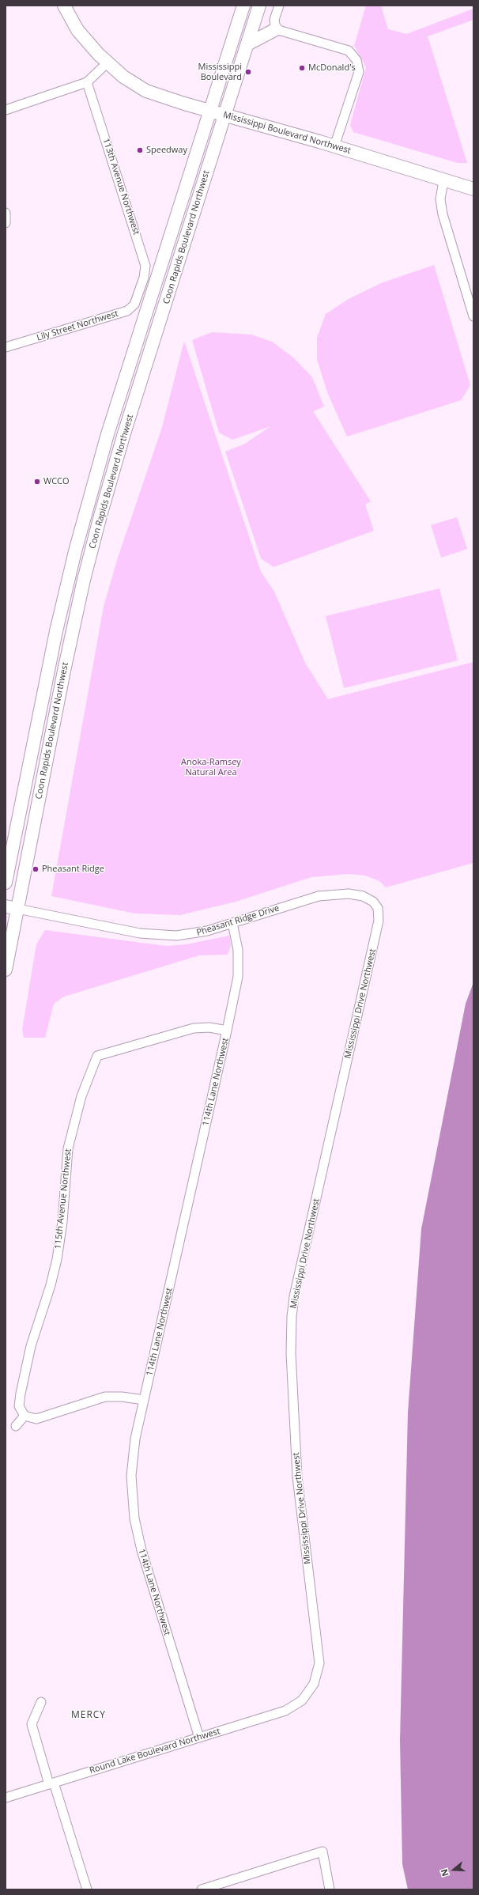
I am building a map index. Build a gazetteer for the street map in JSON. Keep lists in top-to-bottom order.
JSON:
{
  "streets": {
    "main road": ["Mississippi Boulevard Northwest", "Coon Rapids Boulevard Northwest"],
    "street": [
      "113th Avenue Northwest",
      "Lily Street Northwest",
      "Pheasant Ridge Drive",
      "Mississippi Drive Northwest",
      "114th Lane Northwest",
      "115th Avenue Northwest",
      "Round Lake Boulevard Northwest"
    ]
  },
  "crossings": [
    ["Mississippi Boulevard Northwest", "Coon Rapids Boulevard Northwest"],
    ["113th Avenue Northwest", "Lily Street Northwest"],
    ["Coon Rapids Boulevard Northwest", "Pheasant Ridge Drive"],
    ["Pheasant Ridge Drive", "Mississippi Drive Northwest"],
    ["Pheasant Ridge Drive", "114th Lane Northwest"],
    ["Mississippi Drive Northwest", "Round Lake Boulevard Northwest"],
    ["114th Lane Northwest", "115th Avenue Northwest"],
    ["114th Lane Northwest", "Round Lake Boulevard Northwest"]
  ],
  "districts": ["MERCY"],
  "parks": ["Anoka-Ramsey Natural Area"],
  "places": [
    "McDonald's",
    "Mississippi Boulevard",
    "Speedway",
    "WCCO",
    "Pheasant Ridge"
  ],
  "north": "left"
}
